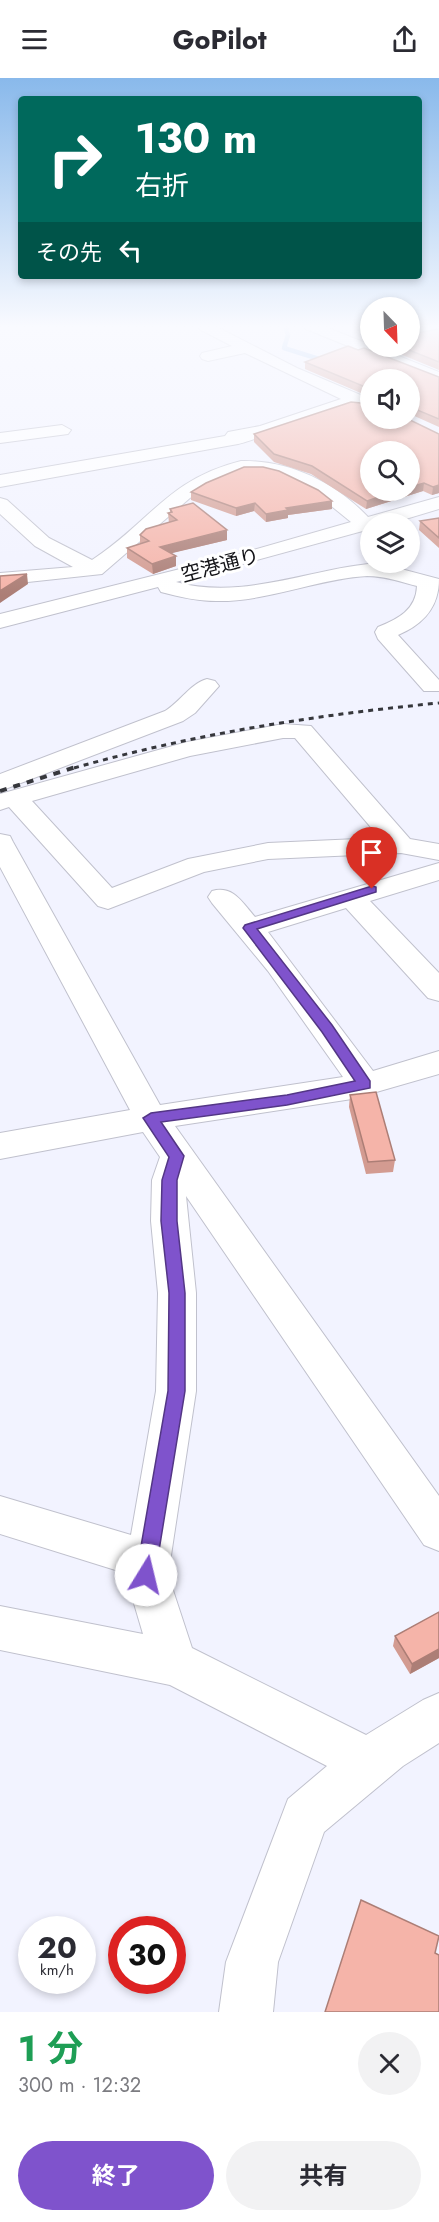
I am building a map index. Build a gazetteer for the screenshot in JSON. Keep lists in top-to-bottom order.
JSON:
{
  "streets": {
    "street": ["空港通り"]
  },
  "north": "bottom right",
  "page": {
    "header": "GoPilot",
    "turn": ["130 m", "右折"],
    "then": "その先",
    "speed": "20 km/h",
    "limit": "30",
    "heading": ["1 分", "300 m · 12:32"],
    "buttons": ["終了", "共有"]
  }
}
